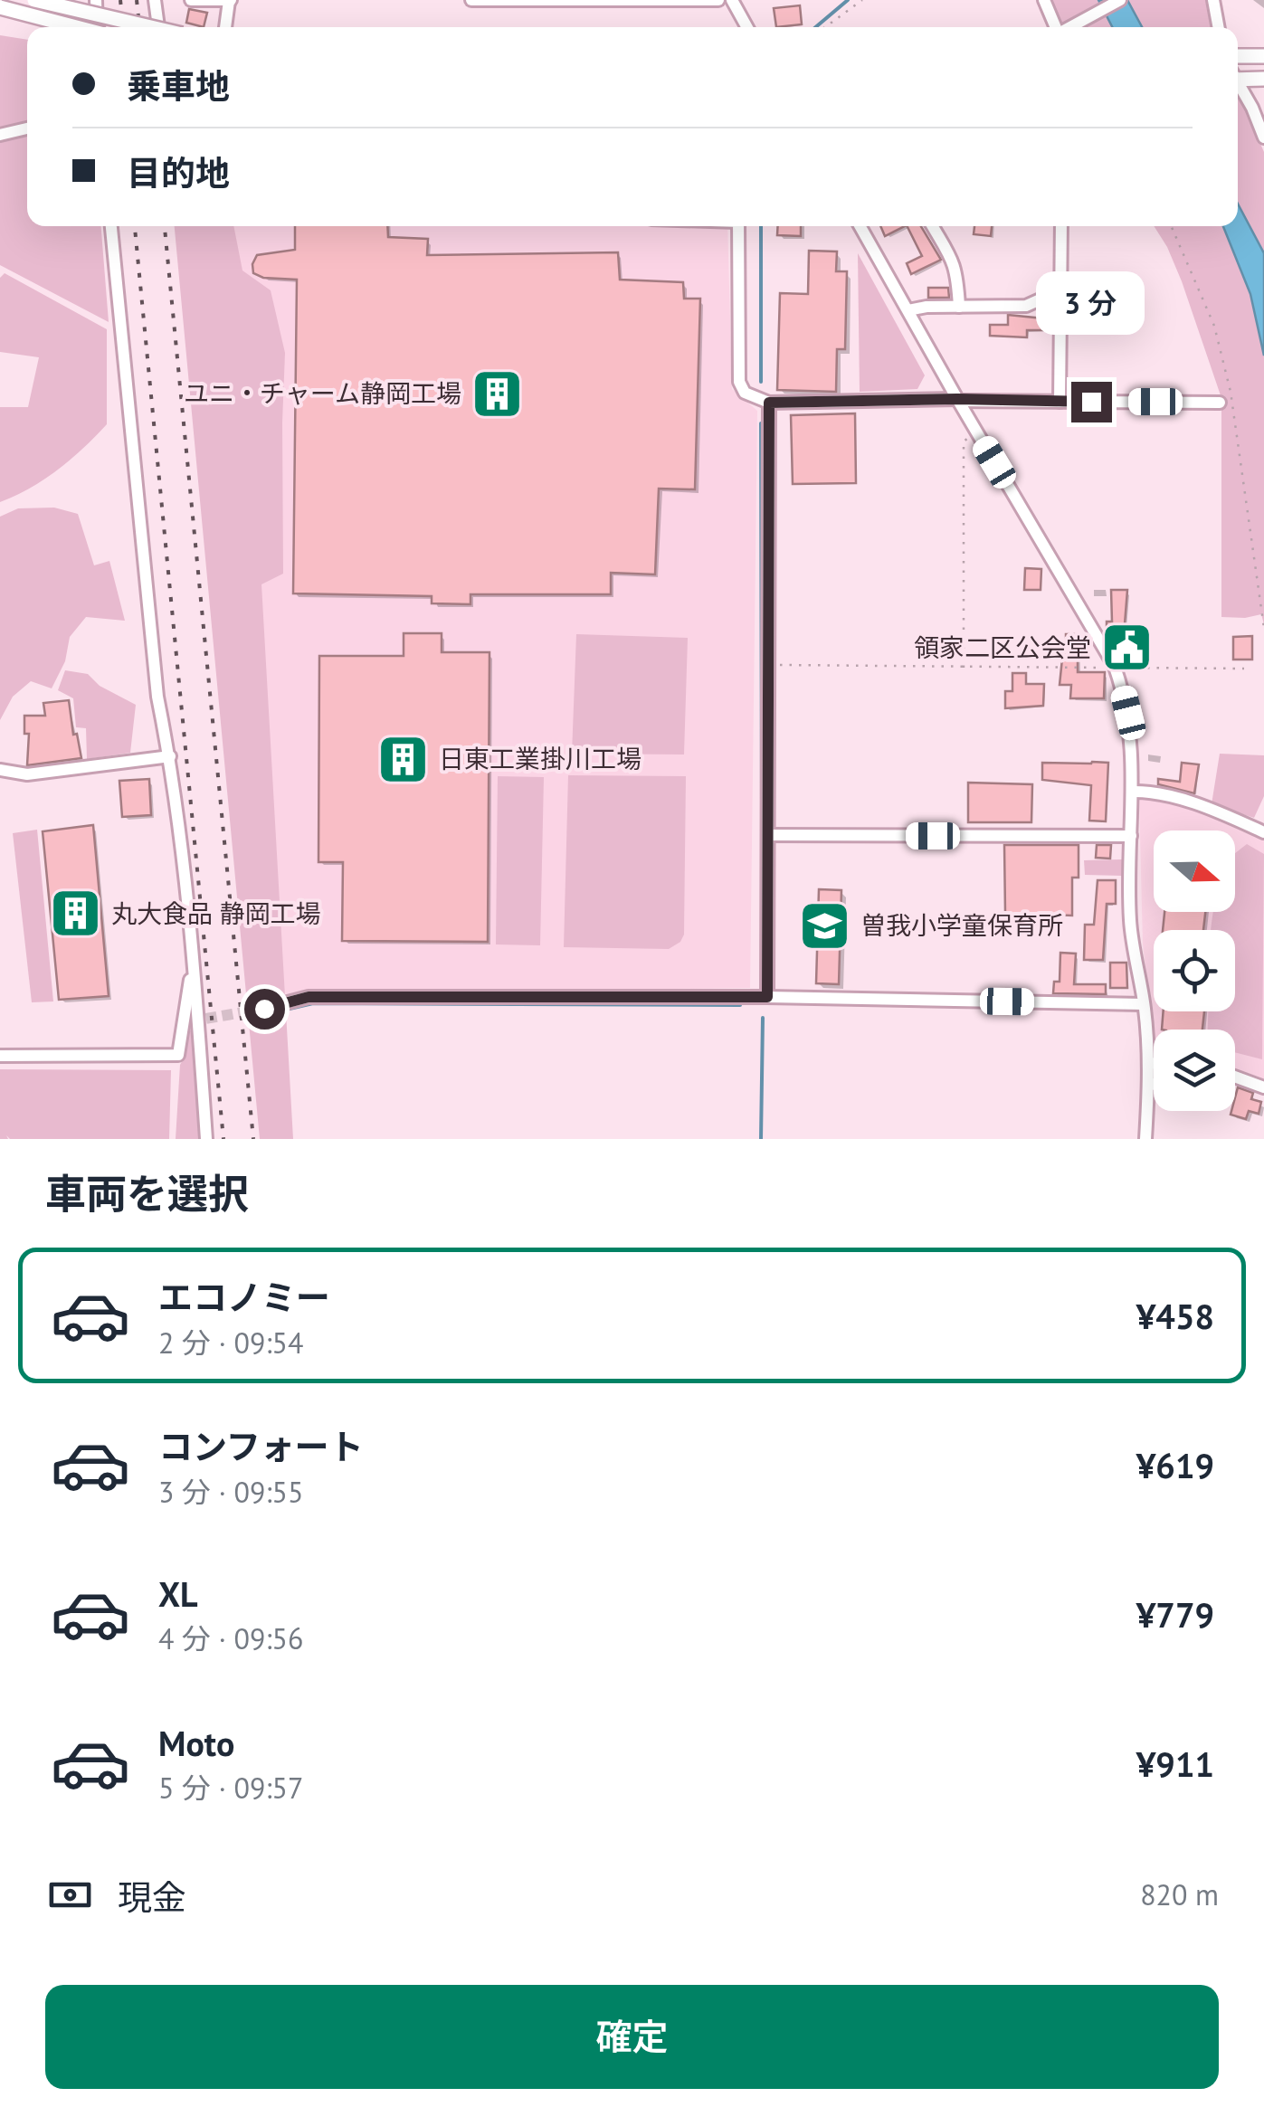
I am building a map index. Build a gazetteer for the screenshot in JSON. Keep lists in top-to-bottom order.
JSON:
{
  "places": {
    "building": ["ユニ・チャーム静岡工場", "日東工業掛川工場", "丸大食品 静岡工場"],
    "public building": ["領家二区公会堂"],
    "school or university": ["曽我小学童保育所"]
  },
  "north": "right",
  "page": {
    "banner": ["乗車地", "目的地"],
    "bubble": "3 分",
    "heading": "車両を選択",
    "list": [
      {
        "name": "エコノミー",
        "note": "2 分 · 09:54",
        "value": "¥458"
      },
      {
        "name": "コンフォート",
        "note": "3 分 · 09:55",
        "value": "¥619"
      },
      {
        "name": "XL",
        "note": "4 分 · 09:56",
        "value": "¥779"
      },
      {
        "name": "Moto",
        "note": "5 分 · 09:57",
        "value": "¥911"
      }
    ],
    "pay": ["現金", "820 m"],
    "buttons": "確定"
  }
}
